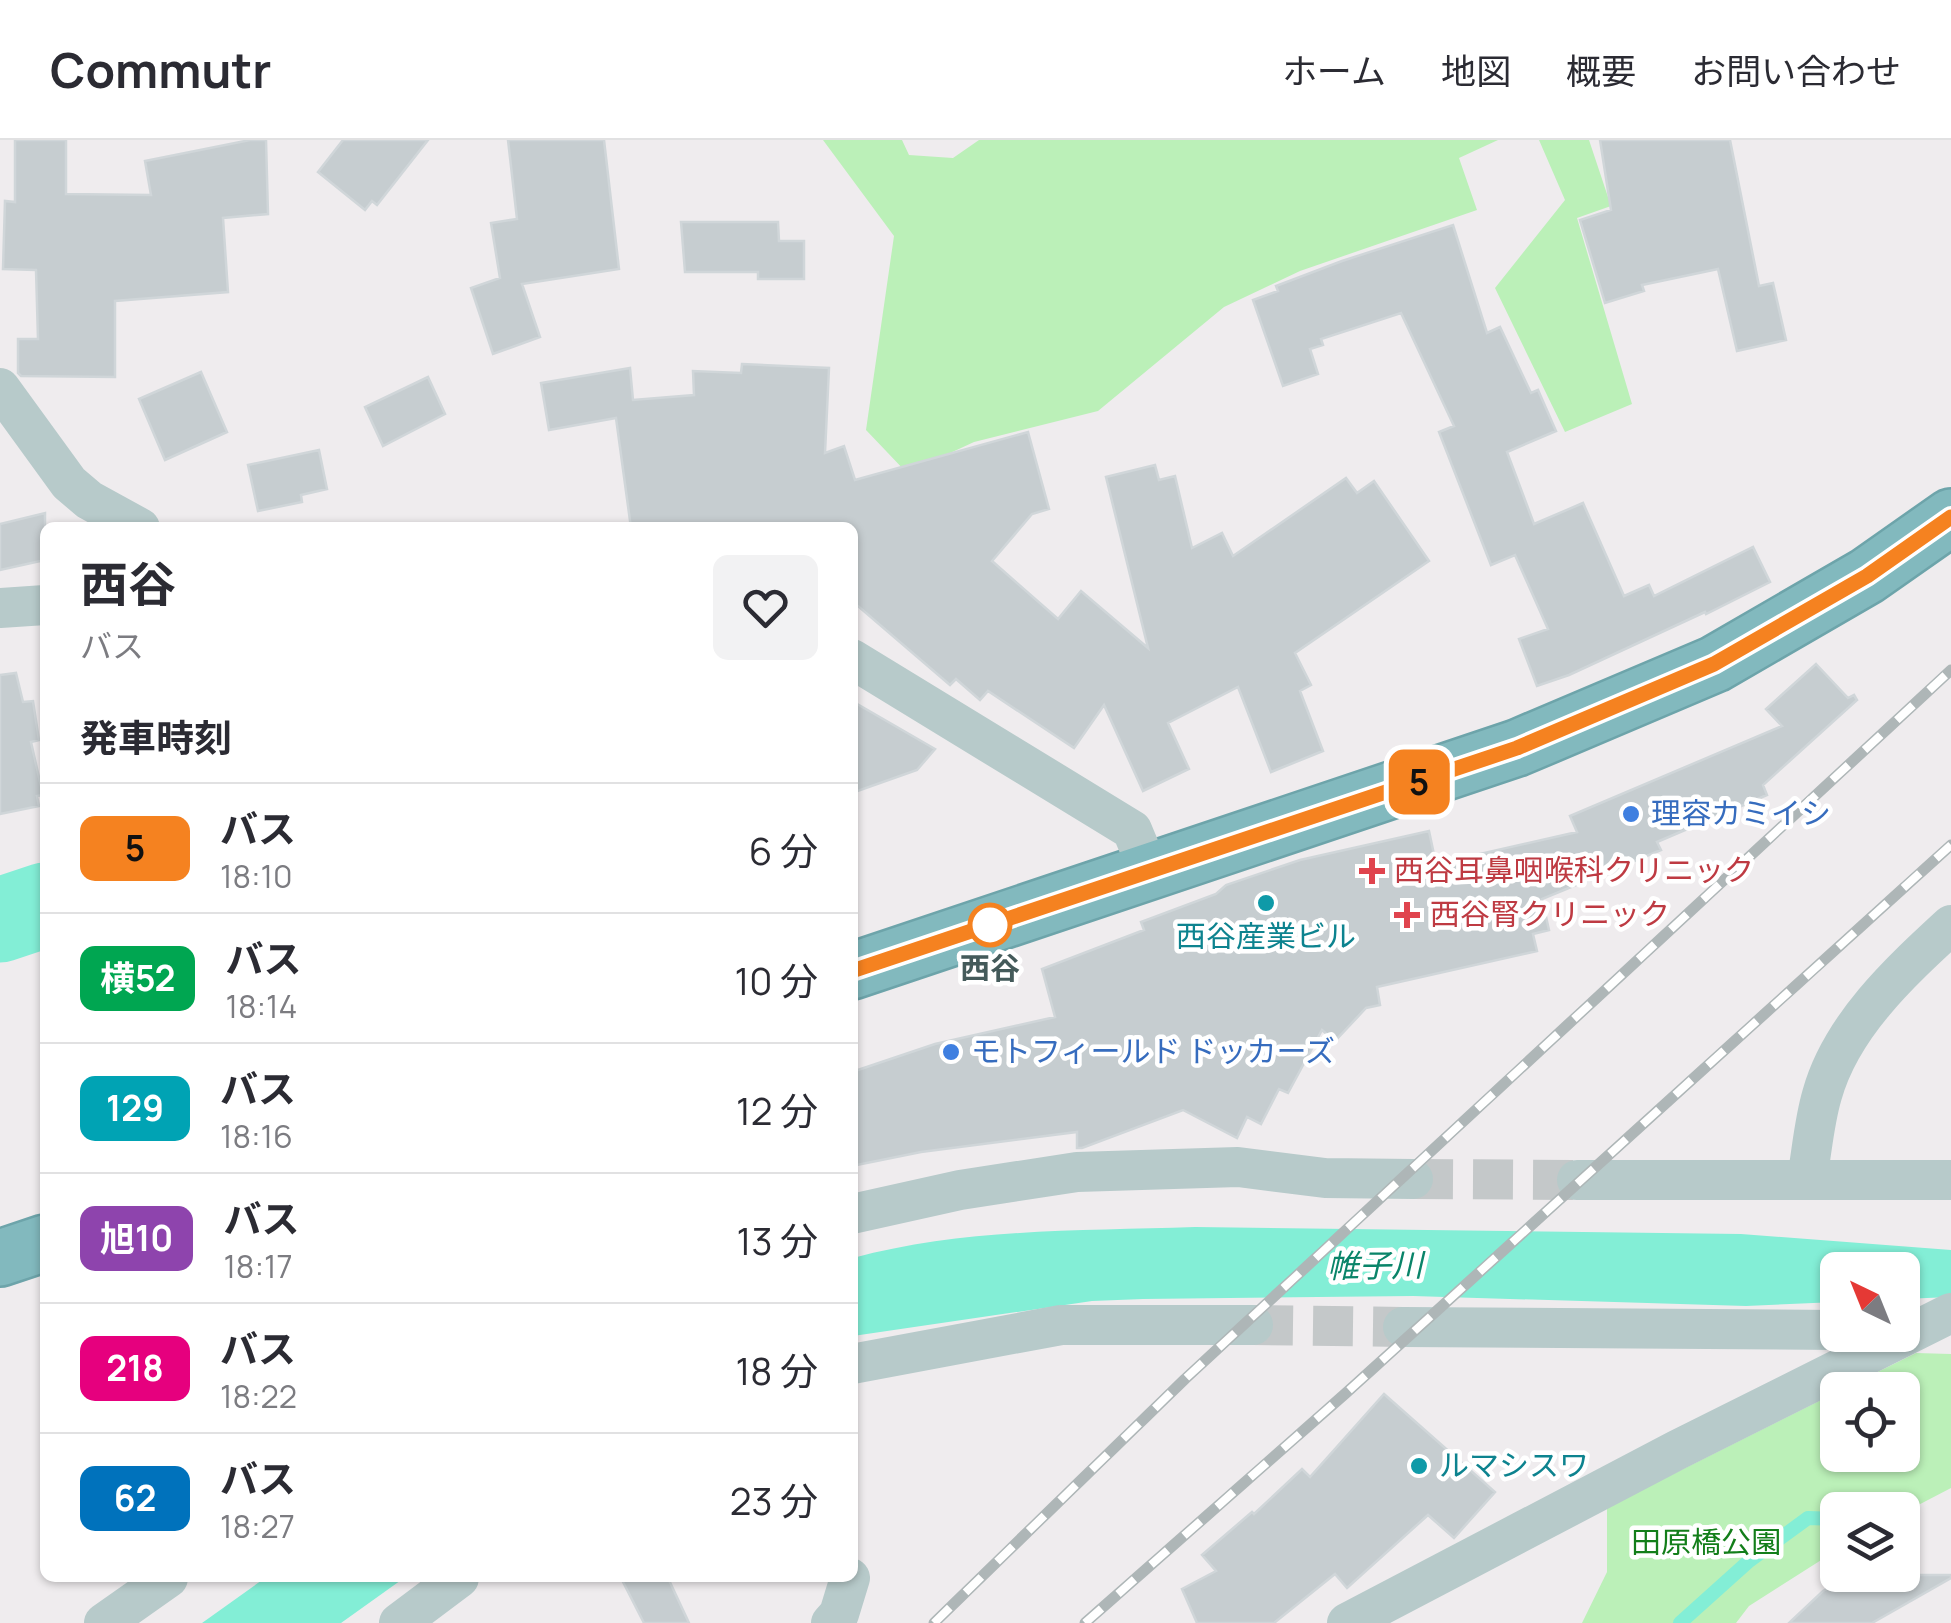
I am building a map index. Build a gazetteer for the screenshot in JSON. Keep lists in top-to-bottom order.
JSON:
{
  "water": ["帷子川"],
  "parks": ["田原橋公園"],
  "places": {
    "other": [
      "理容カミイシ",
      "西谷産業ビル",
      "西谷",
      "モトフィールド ドッカーズ",
      "ルマシスワ"
    ],
    "health": ["西谷耳鼻咽喉科クリニック", "西谷腎クリニック"]
  },
  "lines": ["bus line 5"],
  "north": "top left",
  "page": {
    "header": "Commutr",
    "nav": [
      "ホーム",
      "地図",
      "概要",
      "お問い合わせ"
    ],
    "on_map": "5",
    "heading": [
      ["西谷", "バス"],
      "発車時刻"
    ],
    "list": [
      {
        "mark": "5",
        "name": "バス",
        "note": "18:10",
        "value": "6 分"
      },
      {
        "mark": "横52",
        "name": "バス",
        "note": "18:14",
        "value": "10 分"
      },
      {
        "mark": "129",
        "name": "バス",
        "note": "18:16",
        "value": "12 分"
      },
      {
        "mark": "旭10",
        "name": "バス",
        "note": "18:17",
        "value": "13 分"
      },
      {
        "mark": "218",
        "name": "バス",
        "note": "18:22",
        "value": "18 分"
      },
      {
        "mark": "62",
        "name": "バス",
        "note": "18:27",
        "value": "23 分"
      }
    ]
  }
}
